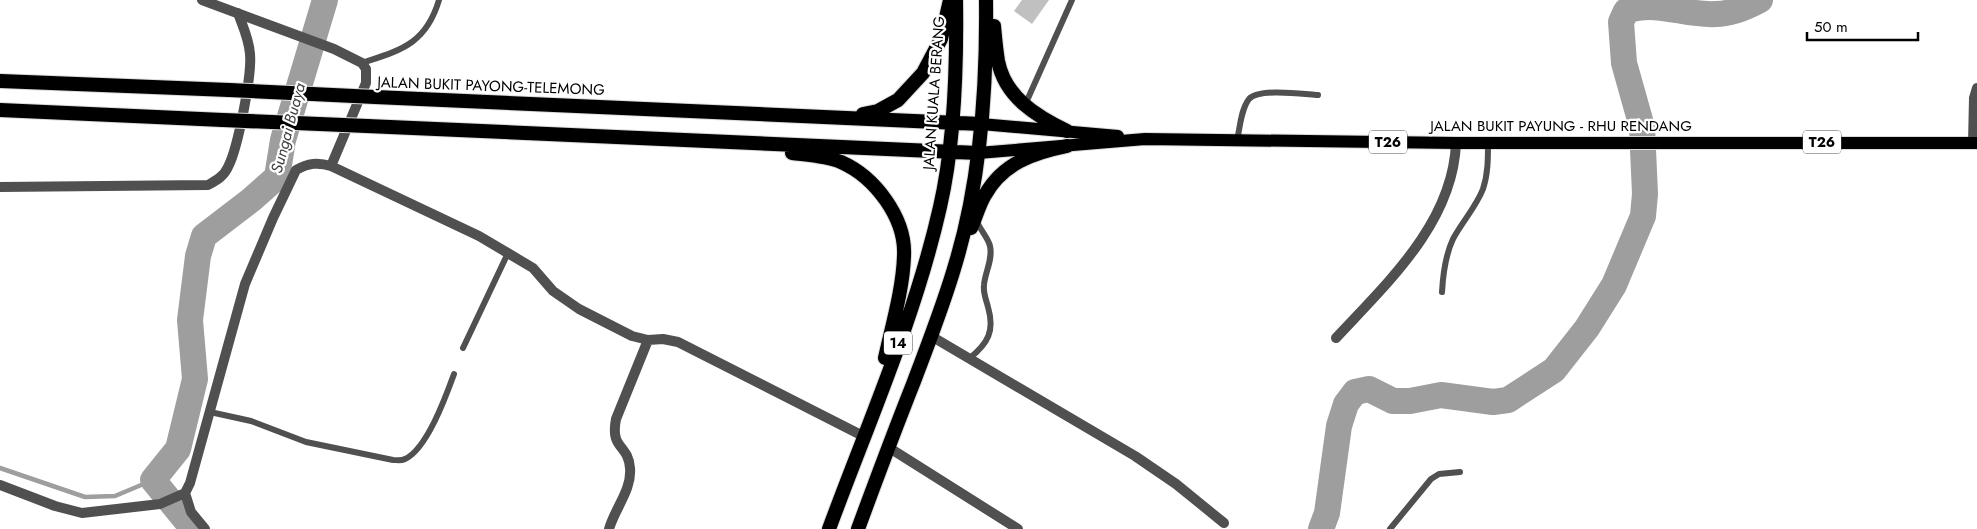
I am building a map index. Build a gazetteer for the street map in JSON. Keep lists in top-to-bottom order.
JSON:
{
  "streets": {
    "highway": ["JALAN BUKIT PAYONG-TELEMONG", "JALAN KUALA BERANG", "14"],
    "main road": ["JALAN BUKIT PAYUNG - RHU RENDANG", "T26"]
  },
  "crossings": [
    ["JALAN BUKIT PAYONG-TELEMONG", "JALAN KUALA BERANG"],
    ["JALAN BUKIT PAYONG-TELEMONG", "14"]
  ],
  "water": ["Sungai Buaya"],
  "scale_bar": "50 m"
}
